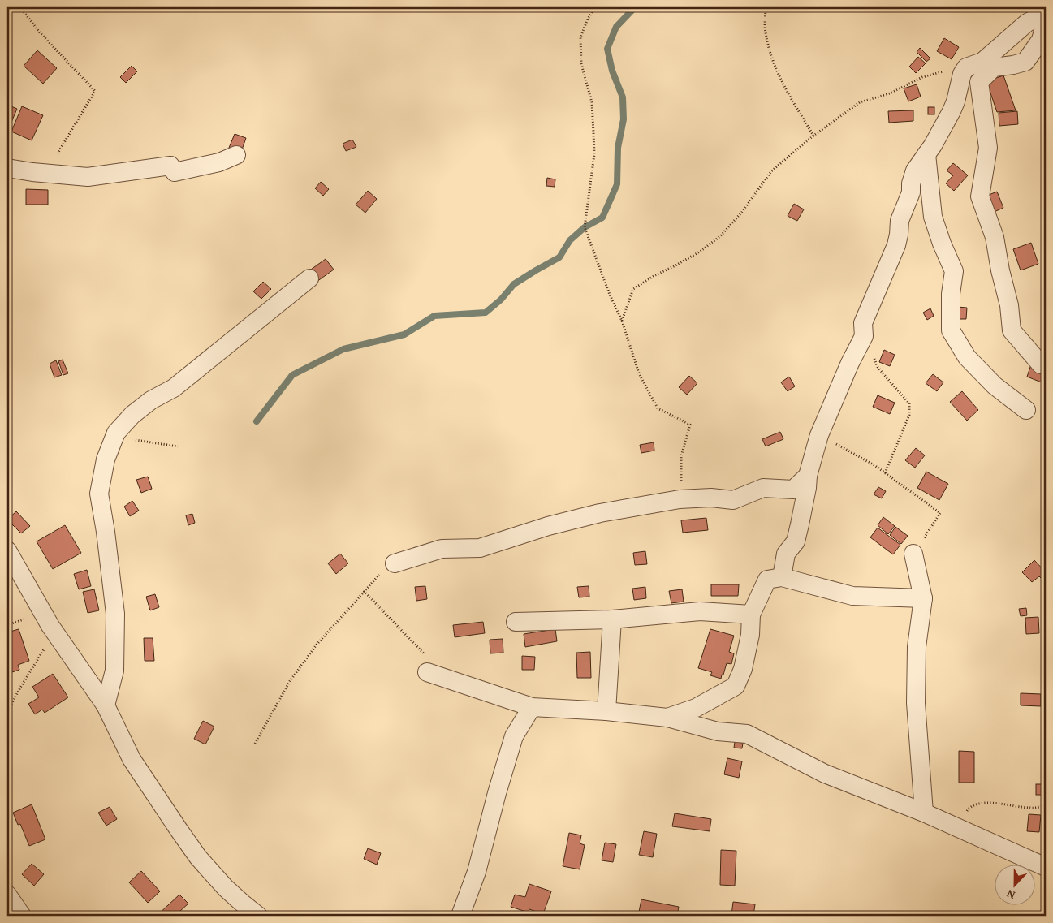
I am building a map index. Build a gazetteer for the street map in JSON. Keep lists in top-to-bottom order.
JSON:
{
  "north": "bottom"
}
